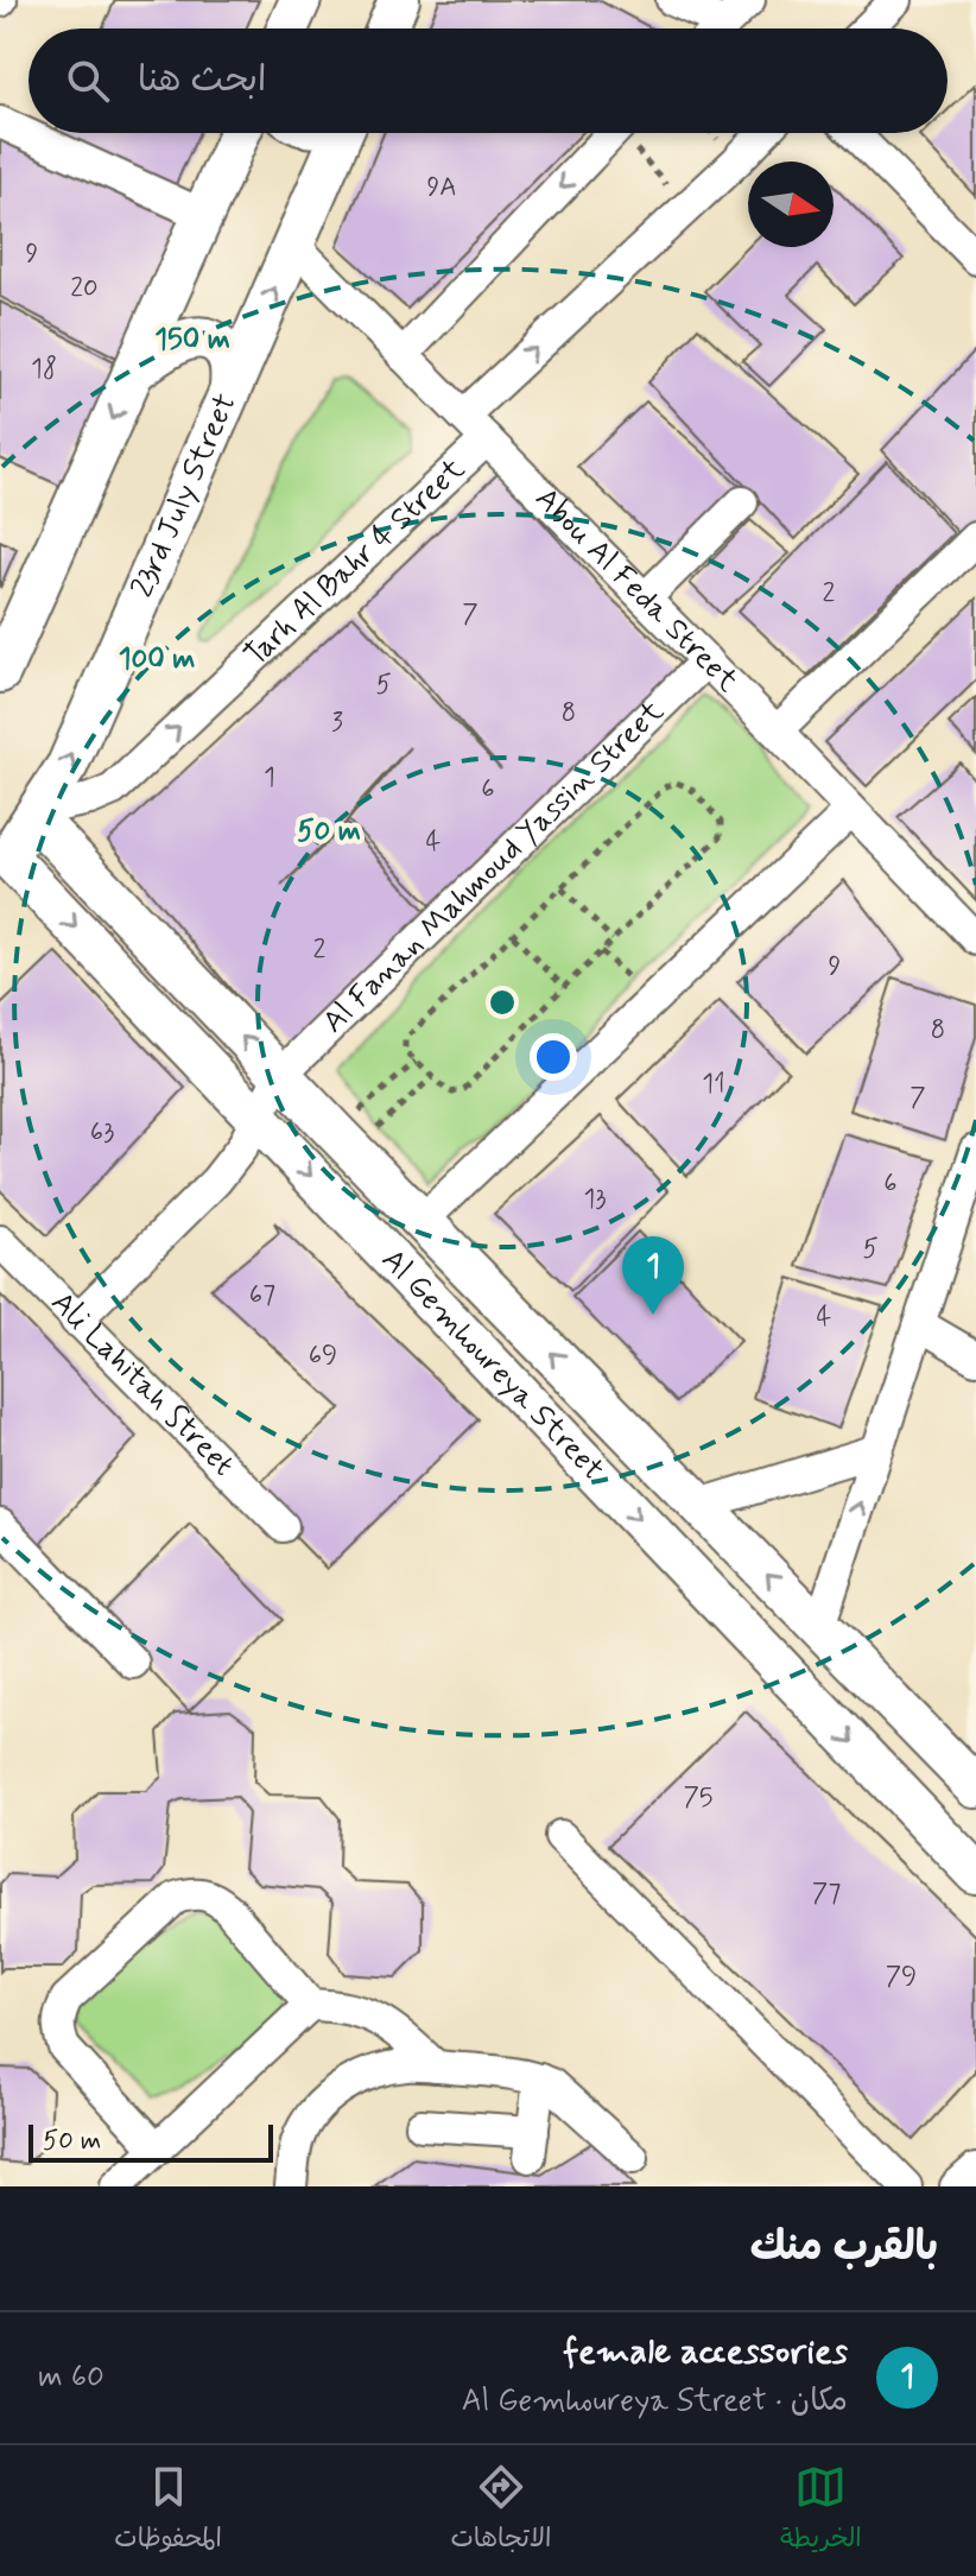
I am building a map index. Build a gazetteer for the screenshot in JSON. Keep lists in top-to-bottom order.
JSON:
{
  "streets": {
    "main road": ["23rd July Street", "Al Gemhoureya Street"],
    "street": [
      "Tarh Al Bahr 4 Street",
      "Abou Al Feda Street",
      "Al Fanan Mahmoud Yassin Street",
      "Ali Lahitah Street"
    ]
  },
  "crossings": [
    ["23rd July Street", "Tarh Al Bahr 4 Street"],
    ["23rd July Street", "Abou Al Feda Street"],
    ["23rd July Street", "Al Gemhoureya Street"],
    ["Tarh Al Bahr 4 Street", "Abou Al Feda Street"],
    ["Tarh Al Bahr 4 Street", "Al Gemhoureya Street"],
    ["Abou Al Feda Street", "Al Fanan Mahmoud Yassin Street"],
    ["Al Fanan Mahmoud Yassin Street", "Al Gemhoureya Street"],
    ["Al Fanan Mahmoud Yassin Street", "Ali Lahitah Street"]
  ],
  "house_numbers": [
    "9A",
    "9",
    "20",
    "18",
    "2",
    "7",
    "5",
    "8",
    "3",
    "1",
    "6",
    "4",
    "2",
    "9",
    "8",
    "11",
    "7",
    "63",
    "6",
    "13",
    "5",
    "67",
    "4",
    "69",
    "75",
    "77",
    "79"
  ],
  "scale_bar": "50 m",
  "north": "right",
  "page": {
    "search": "ابحث هنا",
    "pins": "1",
    "scale": "50 m",
    "heading": "بالقرب منك",
    "list": [
      {
        "mark": "1",
        "name": "female accessories",
        "note": "مكان · Al Gemhoureya Street",
        "value": "60 m"
      }
    ],
    "nav": ["الخريطة", "الاتجاهات", "المحفوظات"]
  },
  "rings": ["150 m", "100 m", "50 m"]
}
